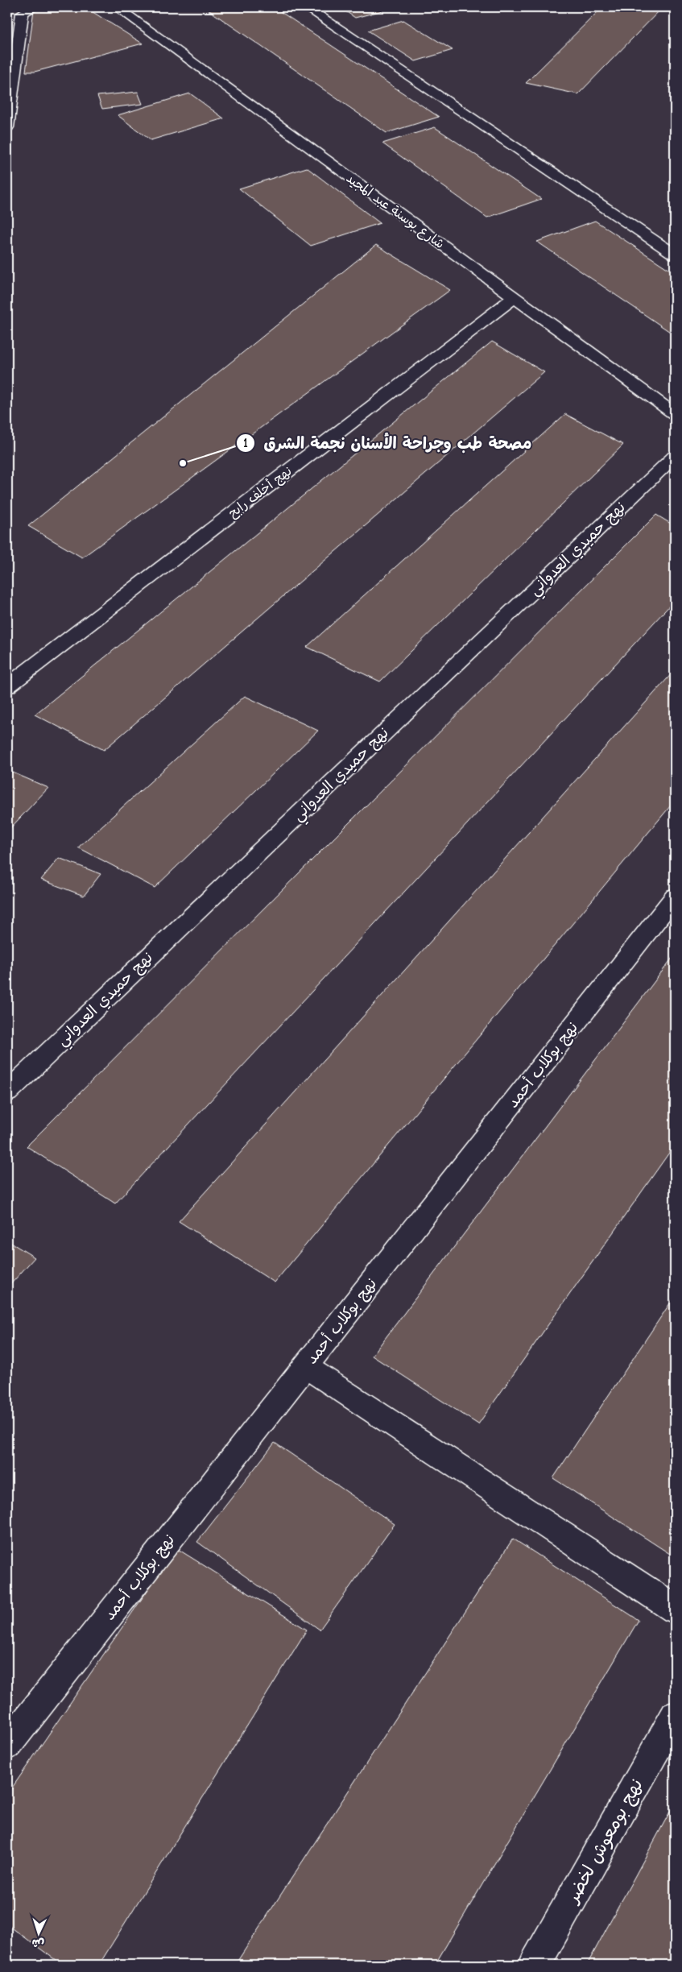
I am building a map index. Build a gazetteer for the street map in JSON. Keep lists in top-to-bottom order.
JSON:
{
  "streets": {
    "street": [
      "شارع بوسنة عبد المجيد",
      "نهج أخلف رابح",
      "نهج حميدي العدواني",
      "نهج بوكلاب أحمد",
      "نهج بومعوش لخضر"
    ]
  },
  "crossings": [
    ["شارع بوسنة عبد المجيد", "نهج أخلف رابح"]
  ],
  "places": ["مصحة طب وجراحة الأسنان نجمة الشرق"],
  "north": "bottom"
}
